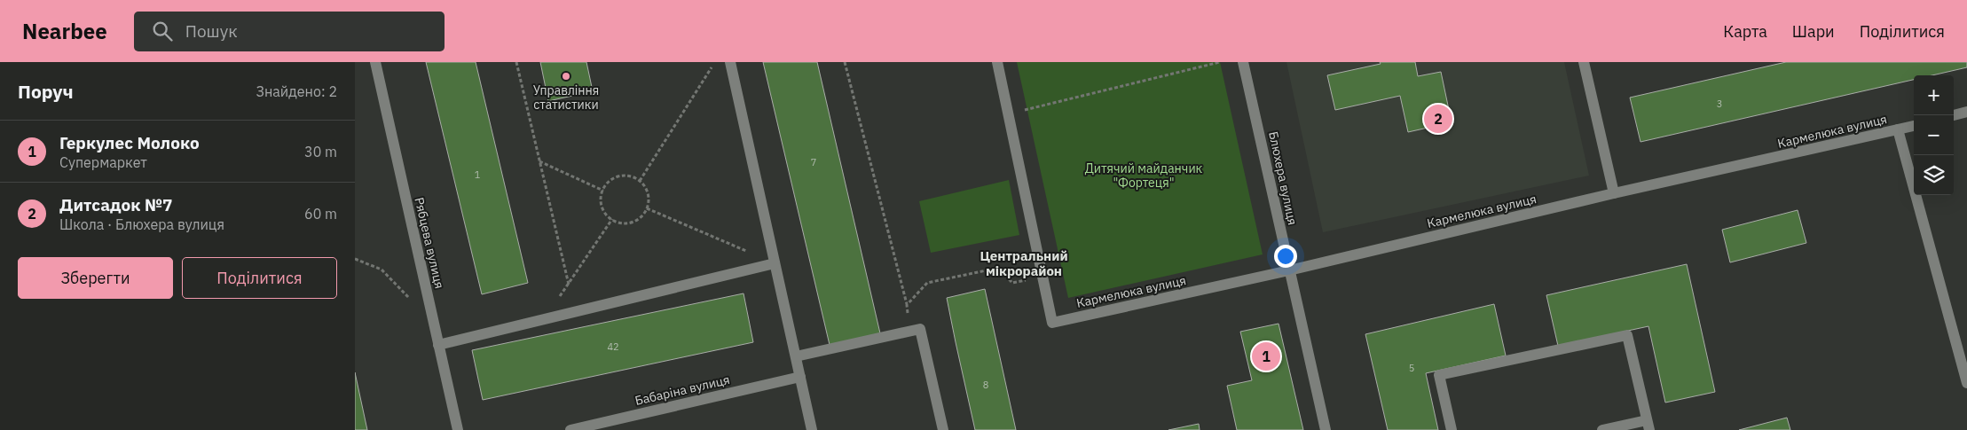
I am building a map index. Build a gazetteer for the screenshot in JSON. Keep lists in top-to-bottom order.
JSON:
{
  "streets": {
    "street": [
      "Кармелюка вулиця",
      "Блюхера вулиця",
      "Рябцева вулиця",
      "Бабаріна вулиця"
    ]
  },
  "crossings": [
    ["Кармелюка вулиця", "Блюхера вулиця"]
  ],
  "districts": ["Центральний мікрорайон"],
  "parks": ["Дитячий майданчик \"Фортеця\""],
  "places": ["Управління статистики"],
  "house_numbers": [
    "3",
    "7",
    "1",
    "42",
    "5",
    "8"
  ],
  "page": {
    "header": "Nearbee",
    "search": "Пошук",
    "nav": ["Карта", "Шари", "Поділитися"],
    "heading": ["Поруч", "Знайдено: 2"],
    "map_buttons": ["+", "−"],
    "pins": ["2", "1"],
    "list": [
      {
        "mark": "1",
        "name": "Геркулес Молоко",
        "note": "Супермаркет",
        "value": "30 m"
      },
      {
        "mark": "2",
        "name": "Дитсадок №7",
        "note": "Школа · Блюхера вулиця",
        "value": "60 m"
      }
    ],
    "buttons": ["Зберегти", "Поділитися"]
  }
}
